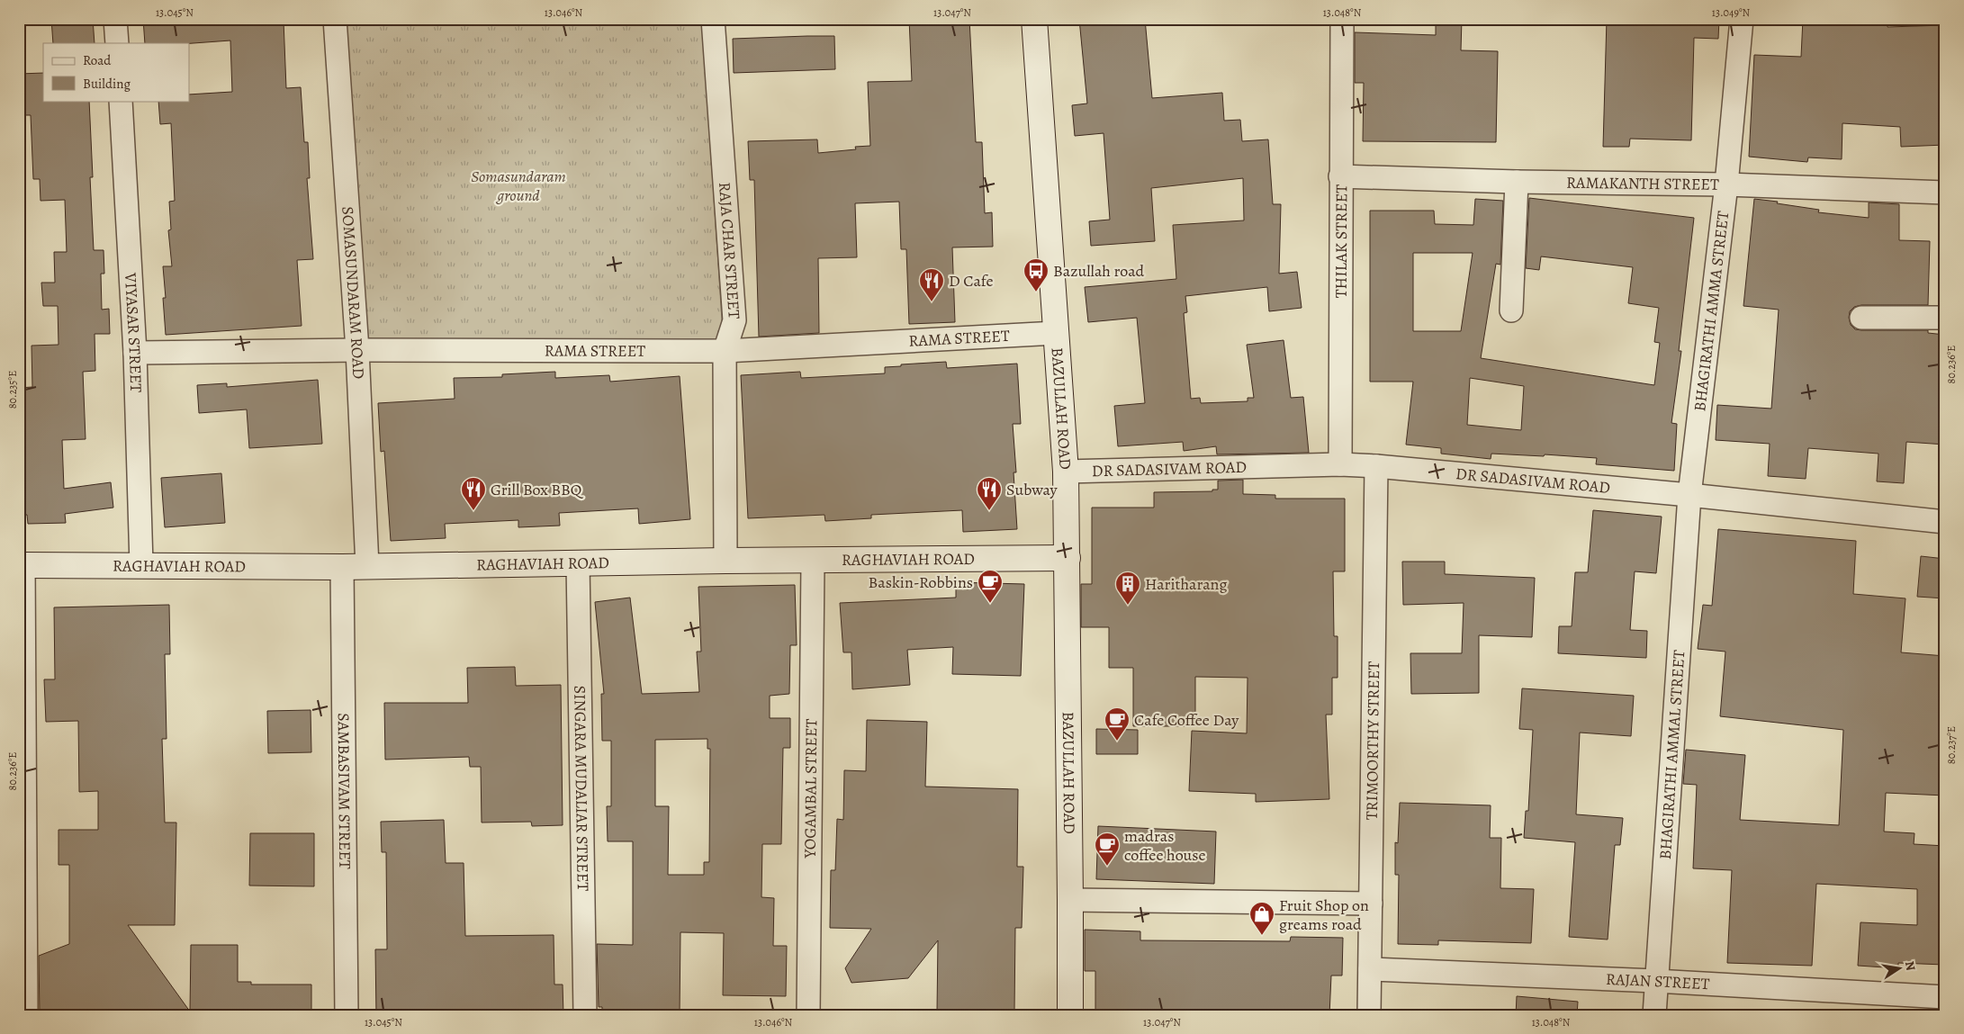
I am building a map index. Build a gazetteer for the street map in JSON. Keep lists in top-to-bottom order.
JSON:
{
  "streets": {
    "street": [
      "RAMAKANTH STREET",
      "THILAK STREET",
      "RAJA CHAR STREET",
      "SOMASUNDARAM ROAD",
      "BHAGIRATHI AMMA STREET",
      "VIYASAR STREET",
      "RAMA STREET",
      "BAZULLAH ROAD",
      "DR SADASIVAM ROAD",
      "RAGHAVIAH ROAD",
      "TRIMOORTHY STREET",
      "BHAGIRATHI AMMAL STREET",
      "SINGARA MUDALIAR STREET",
      "YOGAMBAL STREET",
      "SAMBASIVAM STREET",
      "RAJAN STREET"
    ]
  },
  "crossings": [
    ["RAMAKANTH STREET", "THILAK STREET"],
    ["RAMAKANTH STREET", "BHAGIRATHI AMMA STREET"],
    ["THILAK STREET", "DR SADASIVAM ROAD"],
    ["RAJA CHAR STREET", "RAMA STREET"],
    ["RAJA CHAR STREET", "RAGHAVIAH ROAD"],
    ["SOMASUNDARAM ROAD", "RAMA STREET"],
    ["SOMASUNDARAM ROAD", "RAGHAVIAH ROAD"],
    ["BHAGIRATHI AMMA STREET", "DR SADASIVAM ROAD"],
    ["BHAGIRATHI AMMA STREET", "BHAGIRATHI AMMAL STREET"],
    ["VIYASAR STREET", "RAMA STREET"],
    ["VIYASAR STREET", "RAGHAVIAH ROAD"],
    ["RAMA STREET", "BAZULLAH ROAD"],
    ["BAZULLAH ROAD", "DR SADASIVAM ROAD"],
    ["BAZULLAH ROAD", "RAGHAVIAH ROAD"],
    ["DR SADASIVAM ROAD", "TRIMOORTHY STREET"],
    ["DR SADASIVAM ROAD", "BHAGIRATHI AMMAL STREET"],
    ["RAGHAVIAH ROAD", "SINGARA MUDALIAR STREET"],
    ["RAGHAVIAH ROAD", "YOGAMBAL STREET"],
    ["RAGHAVIAH ROAD", "SAMBASIVAM STREET"],
    ["TRIMOORTHY STREET", "RAJAN STREET"],
    ["BHAGIRATHI AMMAL STREET", "RAJAN STREET"]
  ],
  "parks": ["Somasundaram ground"],
  "places": {
    "bus stop": ["Bazullah road"],
    "restaurant": ["D Cafe", "Grill Box BBQ", "Subway"],
    "cafe": ["Baskin-Robbins", "Cafe Coffee Day", "madras coffee house"],
    "building": ["Haritharang"],
    "shop": ["Fruit Shop on greams road"]
  },
  "legend": ["Road", "Building"],
  "north": "right",
  "coordinates": [
    "13.045°N",
    "13.046°N",
    "13.047°N",
    "13.048°N",
    "13.049°N",
    "80.236°E",
    "80.235°E",
    "80.237°E"
  ]
}
